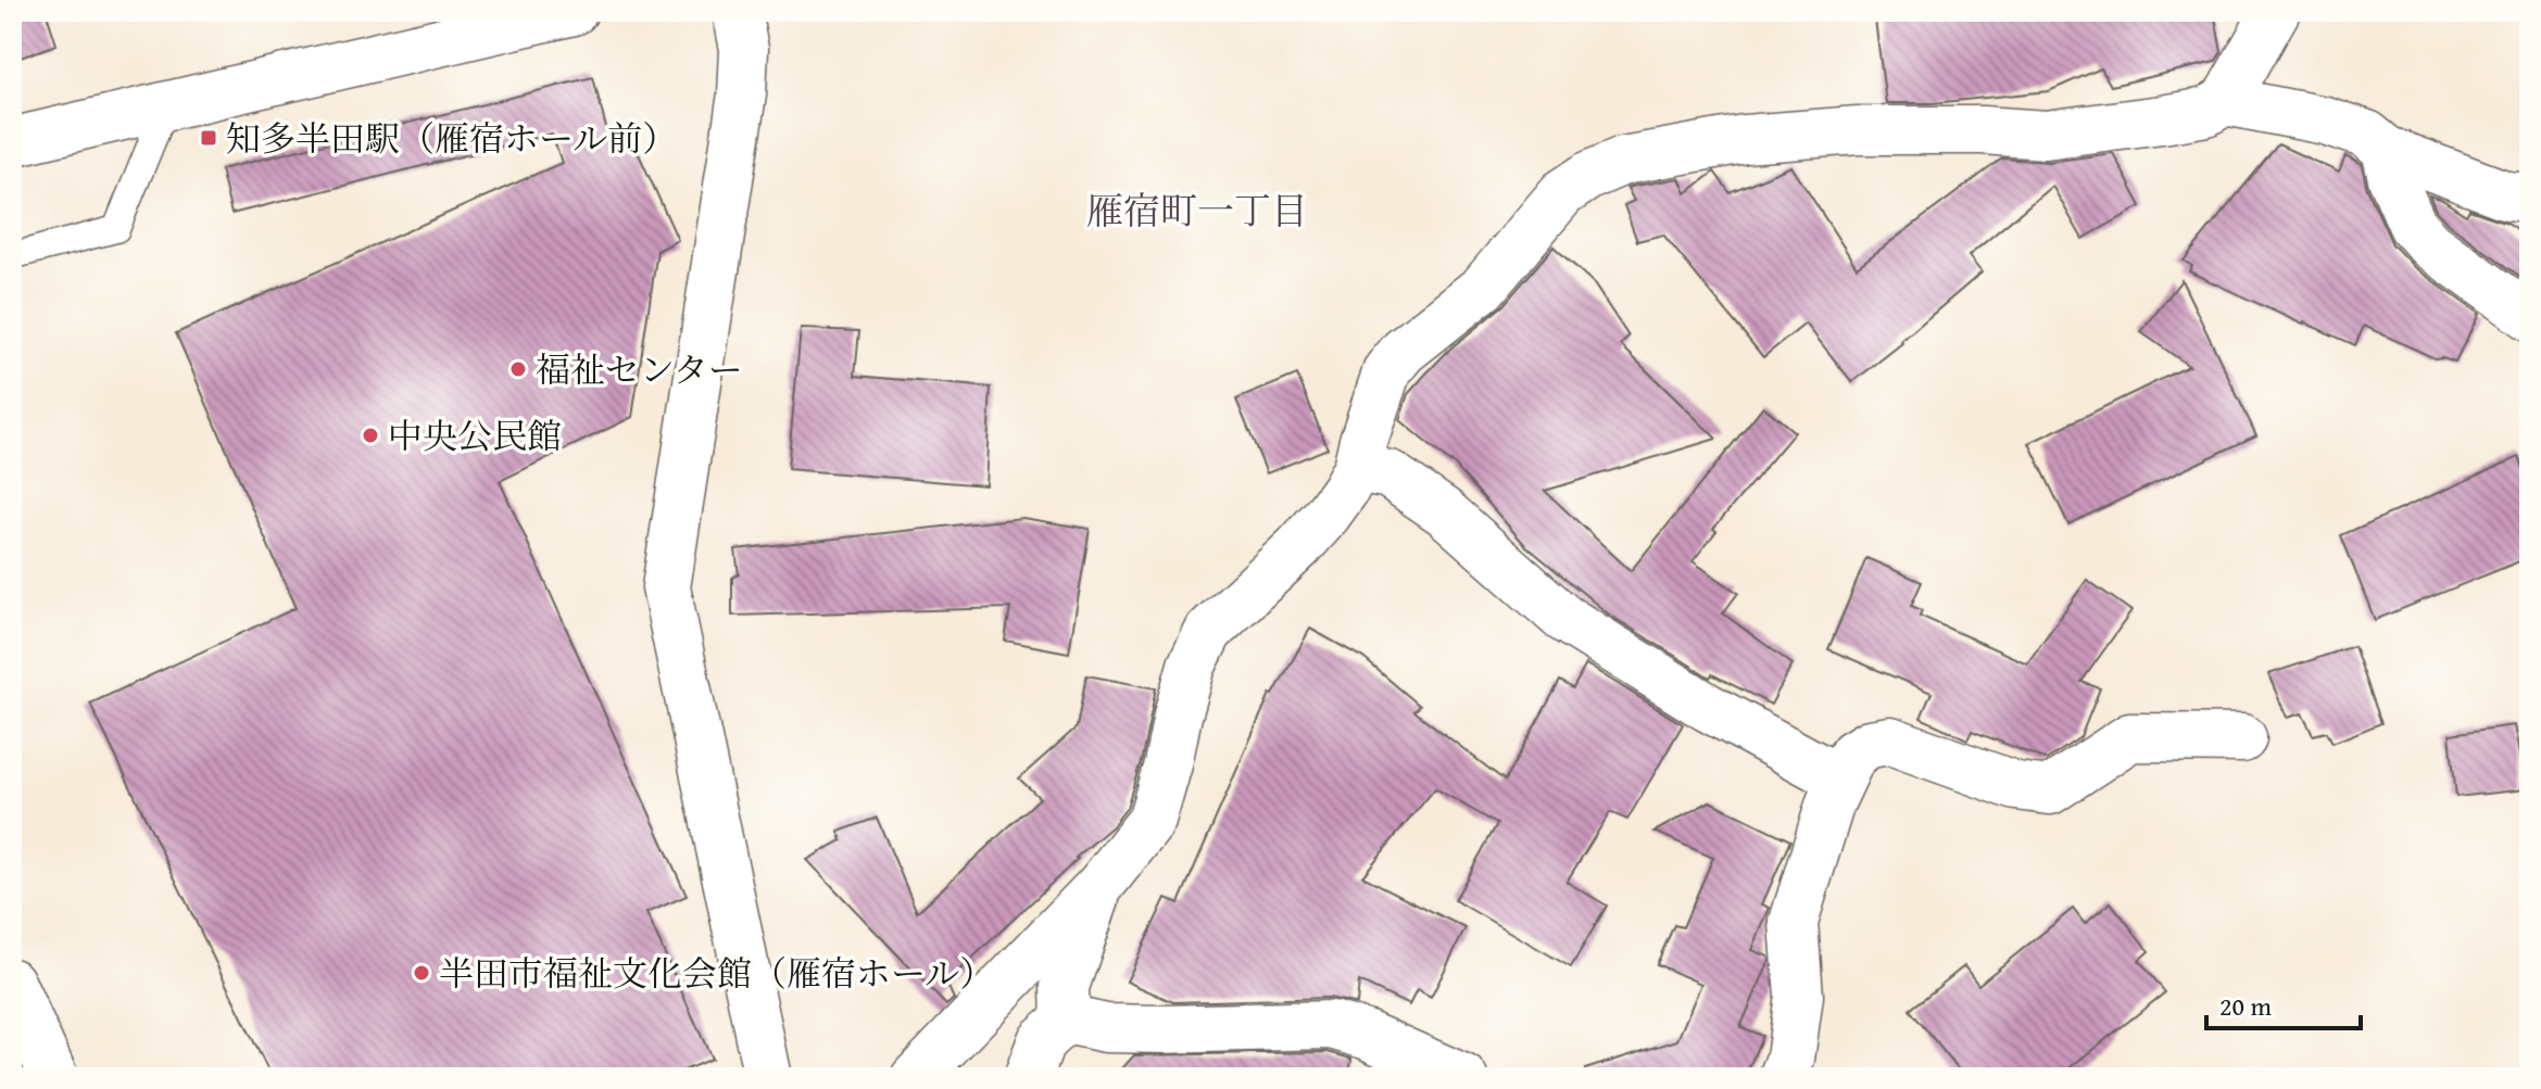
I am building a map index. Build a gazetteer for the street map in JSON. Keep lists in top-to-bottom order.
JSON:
{
  "districts": ["雁宿町一丁目"],
  "places": {
    "transit": ["知多半田駅（雁宿ホール前）"],
    "other": ["福祉センター", "中央公民館", "半田市福祉文化会館（雁宿ホール）"]
  },
  "scale_bar": "20 m"
}
